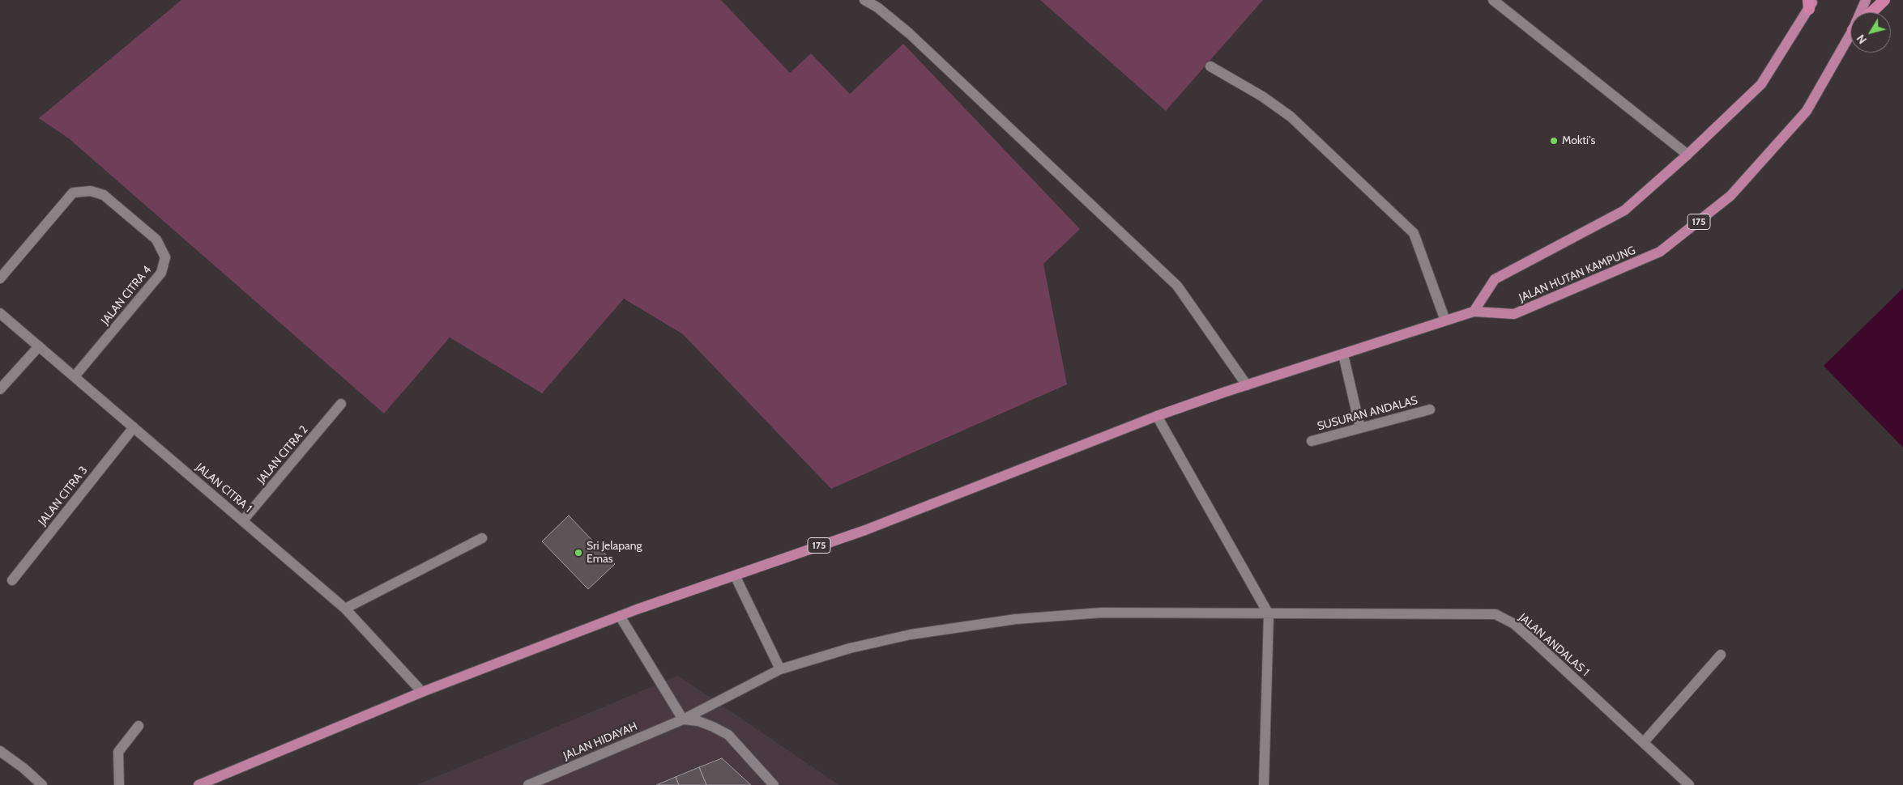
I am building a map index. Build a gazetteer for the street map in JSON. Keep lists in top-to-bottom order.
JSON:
{
  "streets": {
    "main road": ["175", "JALAN HUTAN KAMPUNG"],
    "street": [
      "JALAN CITRA 4",
      "SUSURAN ANDALAS",
      "JALAN CITRA 2",
      "JALAN CITRA 1",
      "JALAN CITRA 3",
      "JALAN ANDALAS 1",
      "JALAN HIDAYAH"
    ]
  },
  "crossings": [
    ["175", "JALAN HUTAN KAMPUNG"],
    ["175", "JALAN CITRA 1"],
    ["JALAN CITRA 4", "JALAN CITRA 1"],
    ["JALAN CITRA 2", "JALAN CITRA 1"],
    ["JALAN CITRA 1", "JALAN CITRA 3"],
    ["JALAN ANDALAS 1", "JALAN HIDAYAH"]
  ],
  "places": ["Mokti's", "Sri Jelapang Emas"],
  "north": "bottom left"
}
